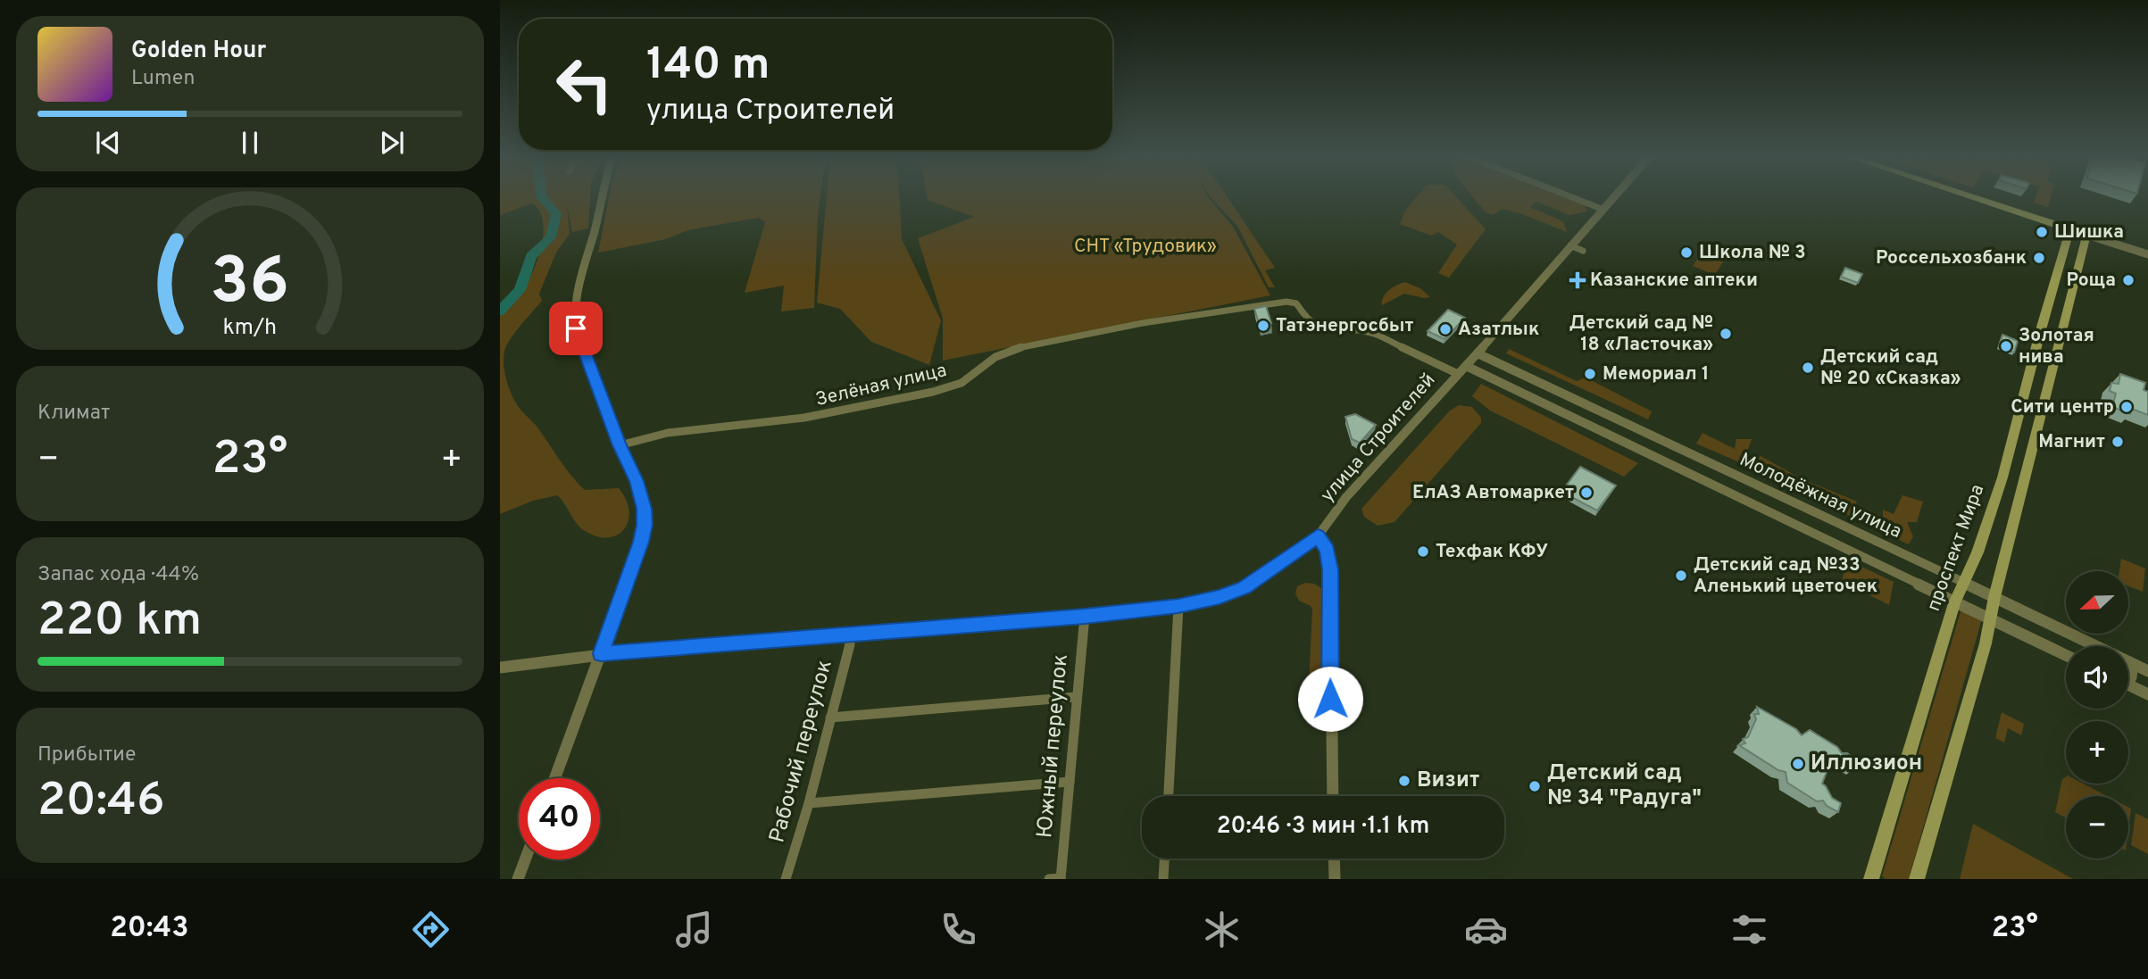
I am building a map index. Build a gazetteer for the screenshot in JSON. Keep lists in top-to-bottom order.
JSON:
{
  "streets": {
    "main road": ["проспект Мира"],
    "street": [
      "Зелёная улица",
      "улица Строителей",
      "Молодёжная улица",
      "Южный переулок",
      "Рабочий переулок"
    ]
  },
  "crossings": [
    ["Зелёная улица", "улица Строителей"],
    ["улица Строителей", "Молодёжная улица"],
    ["улица Строителей", "Южный переулок"],
    ["улица Строителей", "Рабочий переулок"],
    ["Молодёжная улица", "проспект Мира"]
  ],
  "parks": ["СНТ «Трудовик»"],
  "places": {
    "other": [
      "Шишка",
      "Школа № 3",
      "Россельхозбанк",
      "Роща",
      "Татэнергосбыт",
      "Азатлык",
      "Детский сад № 18 «Ласточка»",
      "Золотая нива",
      "Детский сад № 20 «Сказка»",
      "Мемориал 1",
      "Сити центр",
      "Магнит",
      "ЕлАЗ Автомаркет",
      "Техфак КФУ",
      "Детский сад №33 Аленький цветочек",
      "Иллюзион",
      "Визит",
      "Детский сад № 34 \"Радуга\""
    ],
    "health": ["Казанские аптеки"]
  },
  "north": "left",
  "page": {
    "turn": ["140 m", "улица Строителей"],
    "song": ["Golden Hour", "Lumen"],
    "tile": [
      "Климат",
      ["Запас хода · 44%", "220 km"],
      ["Прибытие", "20:46"]
    ],
    "heat": ["−", "23°", "+"],
    "map_buttons": ["+", "−"],
    "limit": "40",
    "trip": "20:46 · 3 мин · 1.1 km",
    "tabs": ["20:43", "23°"],
    "gauge": ["36", "km/h"]
  }
}
